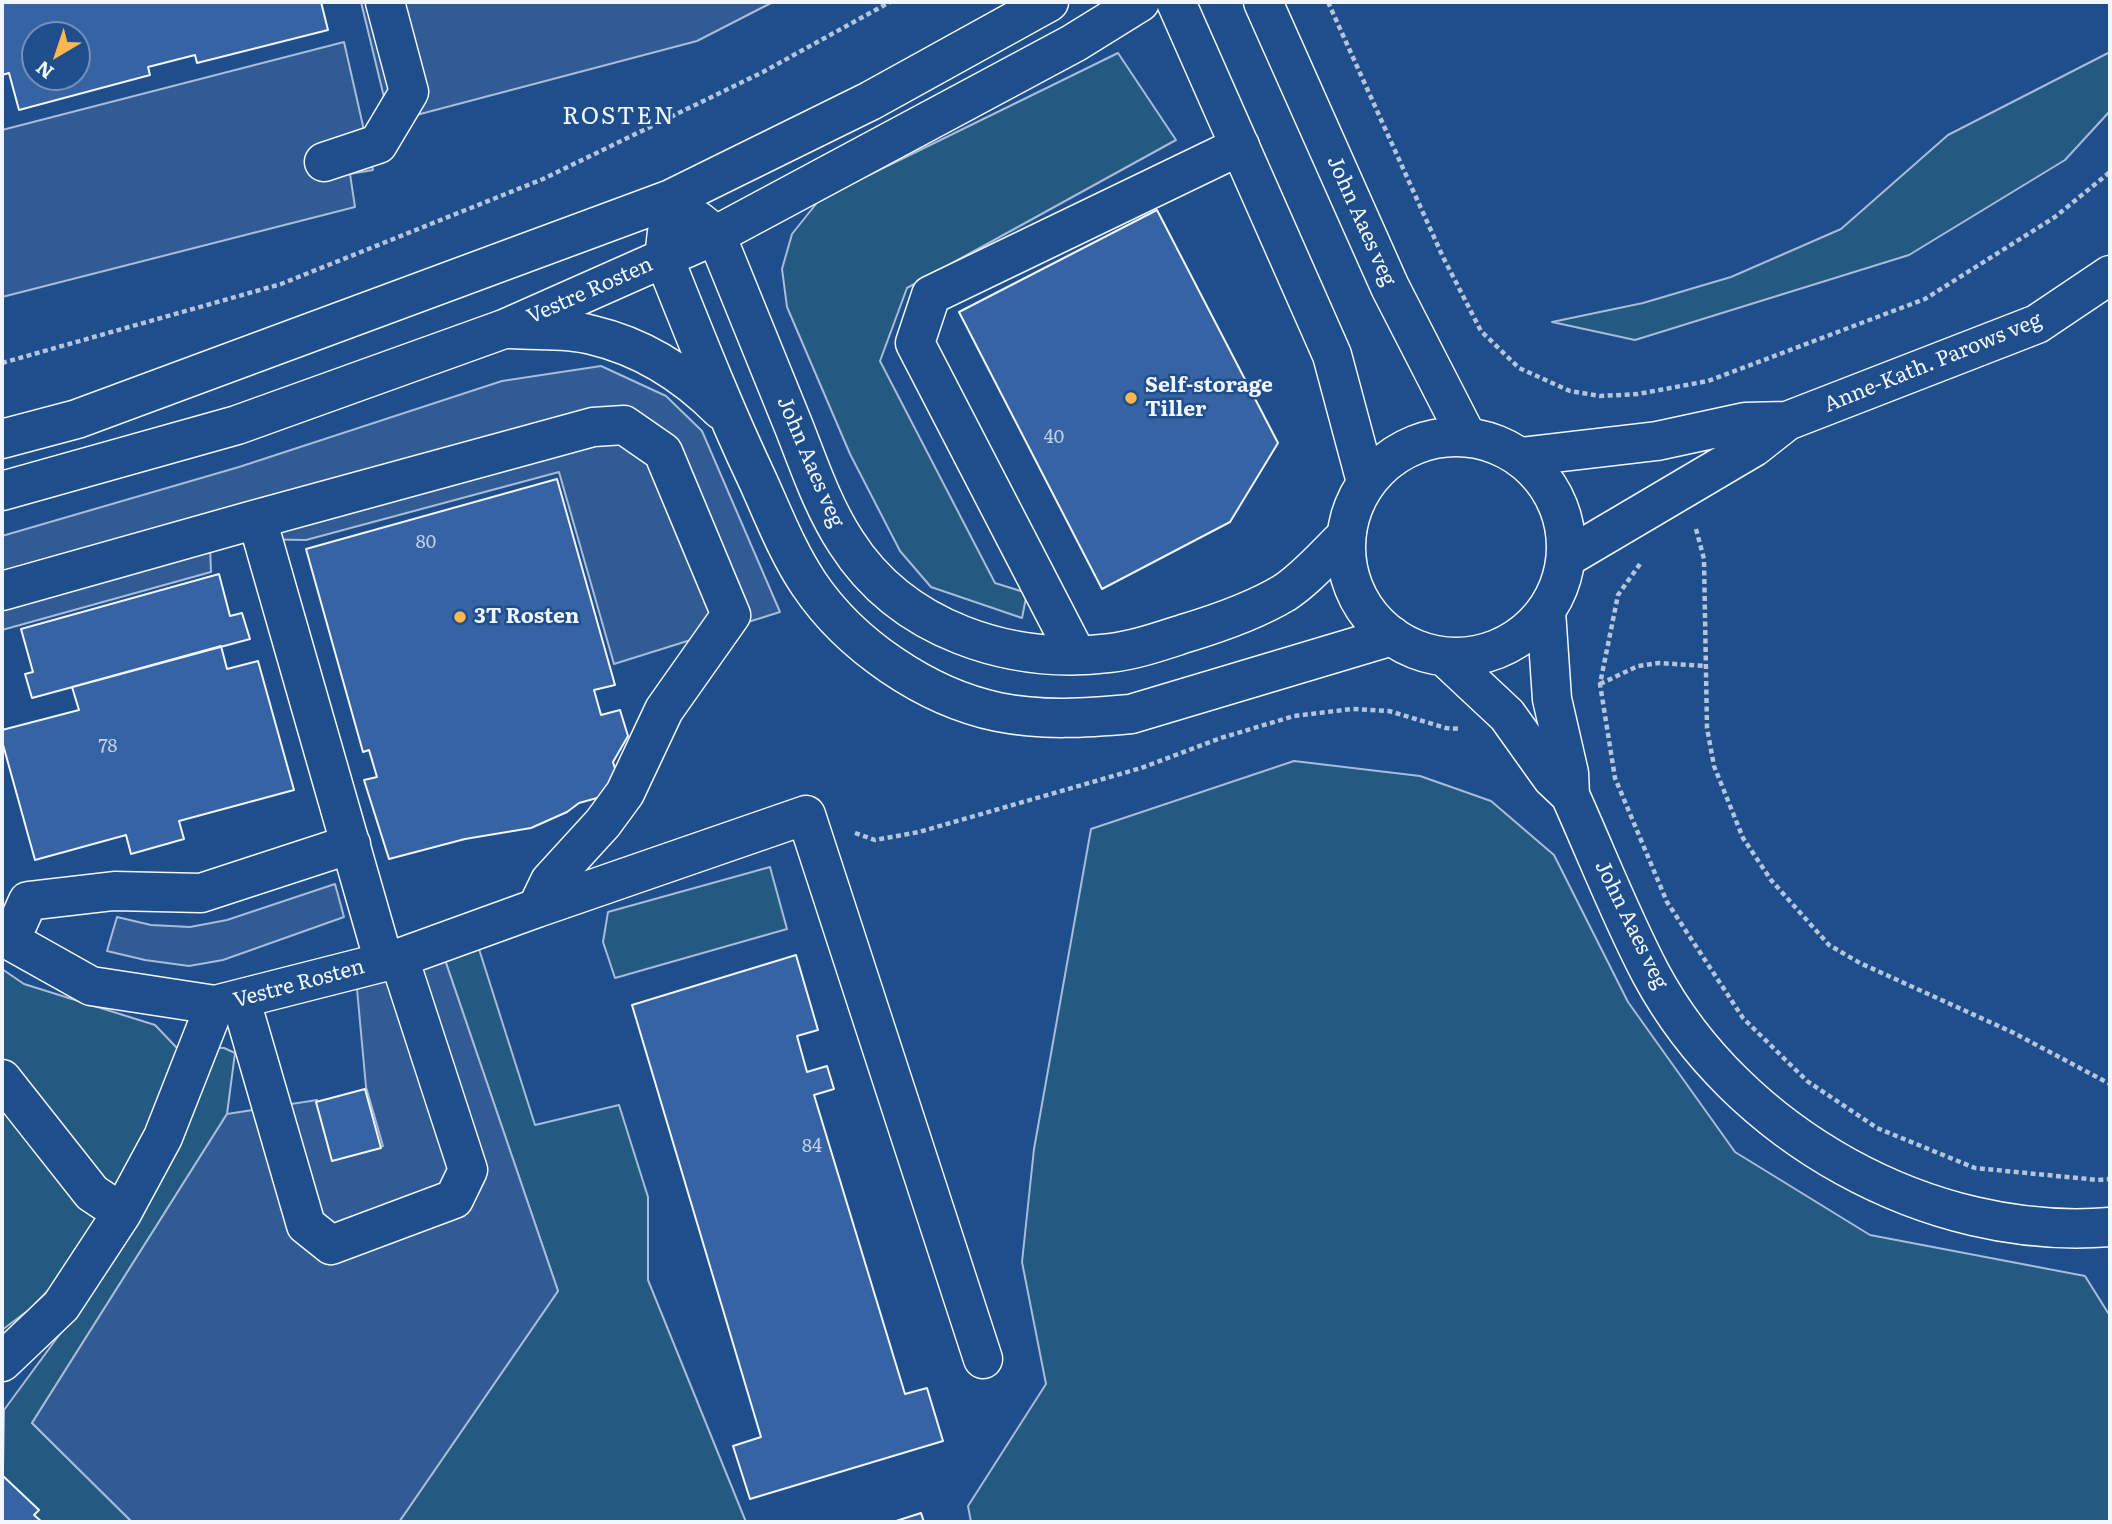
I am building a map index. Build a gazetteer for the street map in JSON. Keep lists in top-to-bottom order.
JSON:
{
  "streets": {
    "street": ["John Aaes veg", "Vestre Rosten", "Anne-Kath. Parows veg"]
  },
  "crossings": [
    ["John Aaes veg", "Vestre Rosten"],
    ["John Aaes veg", "Anne-Kath. Parows veg"]
  ],
  "districts": ["ROSTEN"],
  "places": ["Self-storage Tiller", "3T Rosten"],
  "house_numbers": [
    "40",
    "80",
    "78",
    "84"
  ],
  "north": "bottom left"
}
